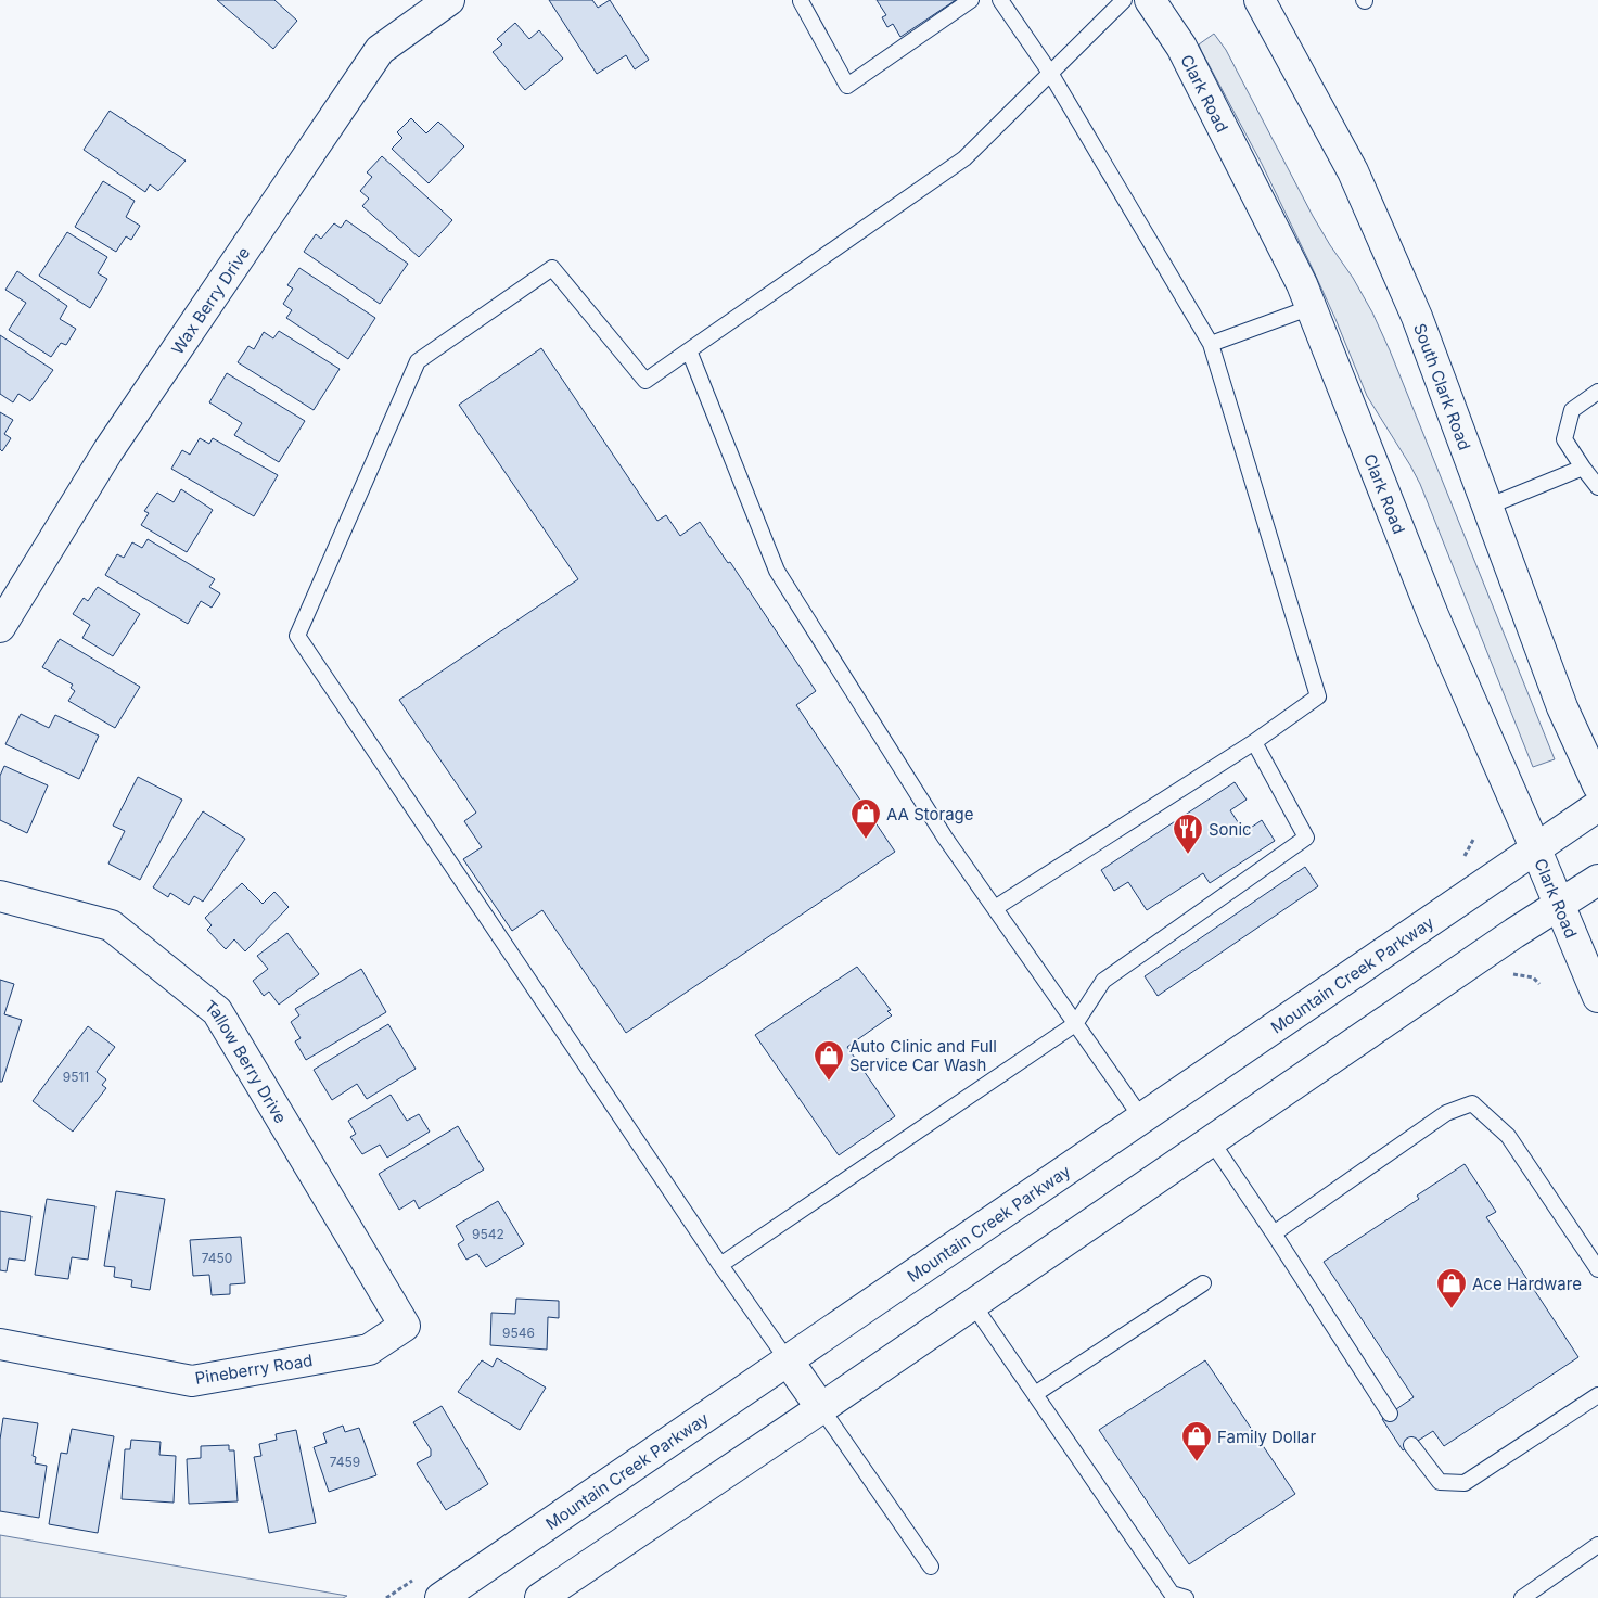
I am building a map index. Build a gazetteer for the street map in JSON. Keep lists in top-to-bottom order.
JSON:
{
  "streets": {
    "main road": [
      "Clark Road",
      "Wax Berry Drive",
      "South Clark Road",
      "Mountain Creek Parkway",
      "Tallow Berry Drive",
      "Pineberry Road"
    ]
  },
  "crossings": [
    ["Clark Road", "Mountain Creek Parkway"],
    ["Tallow Berry Drive", "Pineberry Road"]
  ],
  "places": {
    "shop": [
      "AA Storage",
      "Auto Clinic and Full Service Car Wash",
      "Ace Hardware",
      "Family Dollar"
    ],
    "restaurant": ["Sonic"]
  },
  "house_numbers": [
    "9511",
    "9542",
    "7450",
    "9546",
    "7459"
  ]
}
